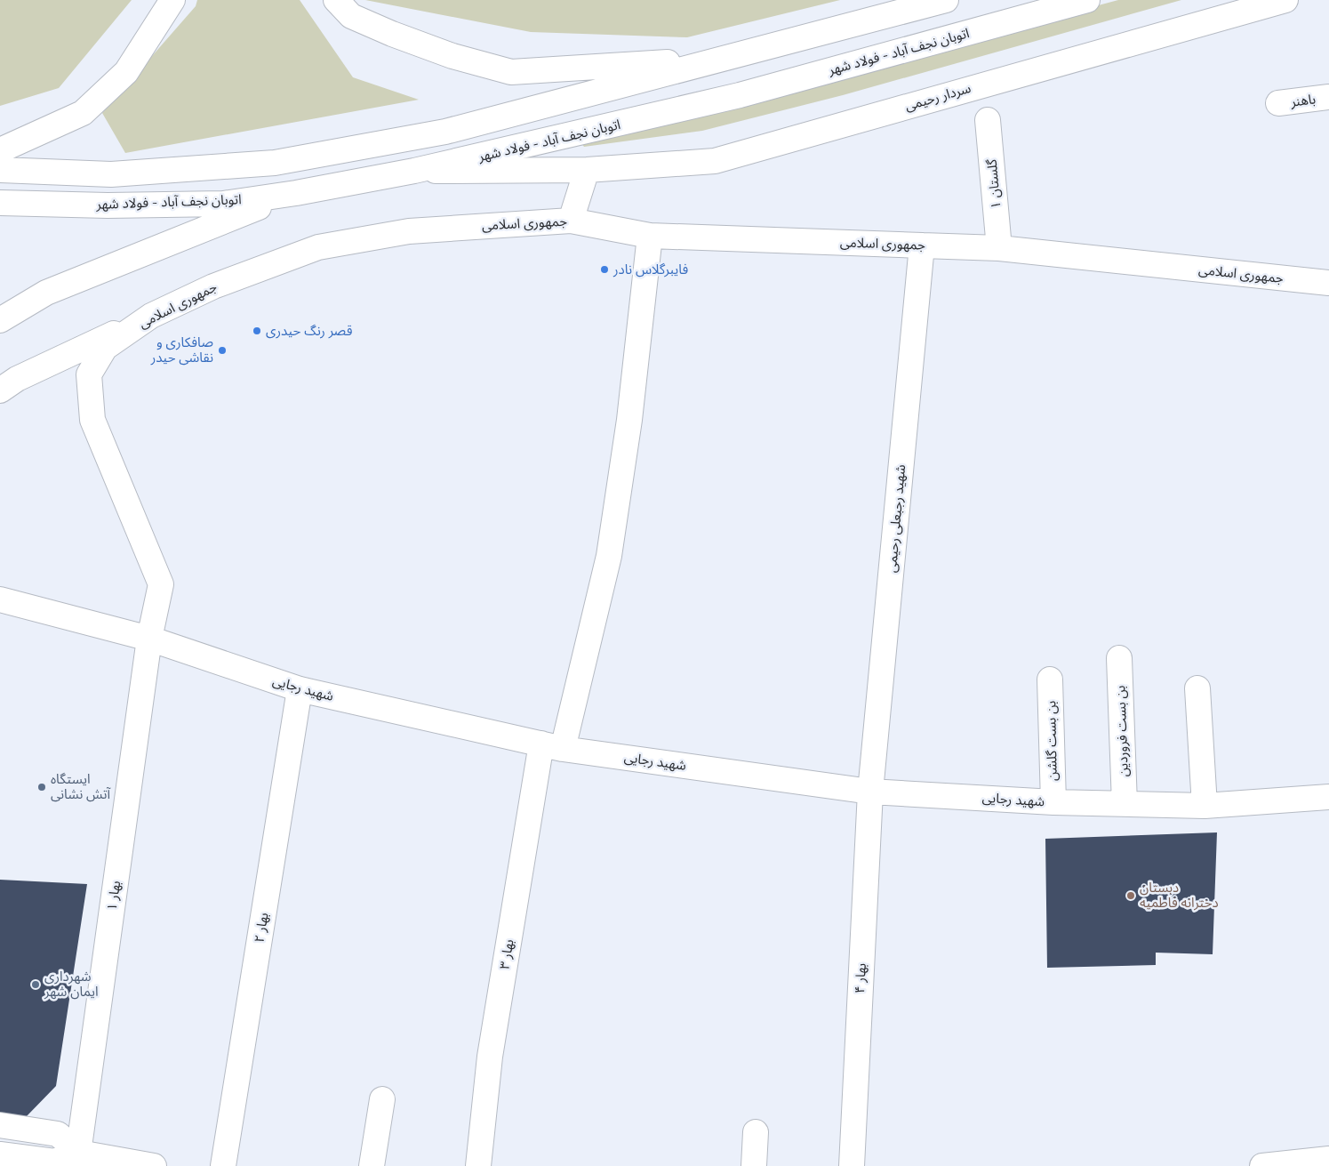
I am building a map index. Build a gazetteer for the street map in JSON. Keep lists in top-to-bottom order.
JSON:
{
  "streets": {
    "main road": [
      "اتوبان نجف آباد - فولاد شهر",
      "سردار رحیمی",
      "باهنر",
      "گلستان ۱",
      "جمهوری اسلامی",
      "شهید رجبعلی رحیمی",
      "شهید رجایی",
      "بن بست فروردین",
      "بن بست گلشن",
      "بهار ۱",
      "بهار ۲",
      "بهار ۳",
      "بهار ۴"
    ]
  },
  "crossings": [
    ["اتوبان نجف آباد - فولاد شهر", "سردار رحیمی"],
    ["گلستان ۱", "جمهوری اسلامی"],
    ["جمهوری اسلامی", "شهید رجبعلی رحیمی"],
    ["جمهوری اسلامی", "شهید رجایی"],
    ["جمهوری اسلامی", "بهار ۱"],
    ["جمهوری اسلامی", "بهار ۳"],
    ["شهید رجبعلی رحیمی", "شهید رجایی"],
    ["شهید رجبعلی رحیمی", "بهار ۴"],
    ["شهید رجایی", "بن بست فروردین"],
    ["شهید رجایی", "بن بست گلشن"],
    ["شهید رجایی", "بهار ۱"],
    ["شهید رجایی", "بهار ۲"],
    ["شهید رجایی", "بهار ۳"],
    ["شهید رجایی", "بهار ۴"]
  ],
  "places": [
    "فایبرگلاس نادر",
    "قصر رنگ حیدری",
    "صافکاری و نقاشی حیدر",
    "ایستگاه آتش نشانی",
    "دبستان دخترانه فاطمیه",
    "شهرداری ایمان شهر"
  ]
}
